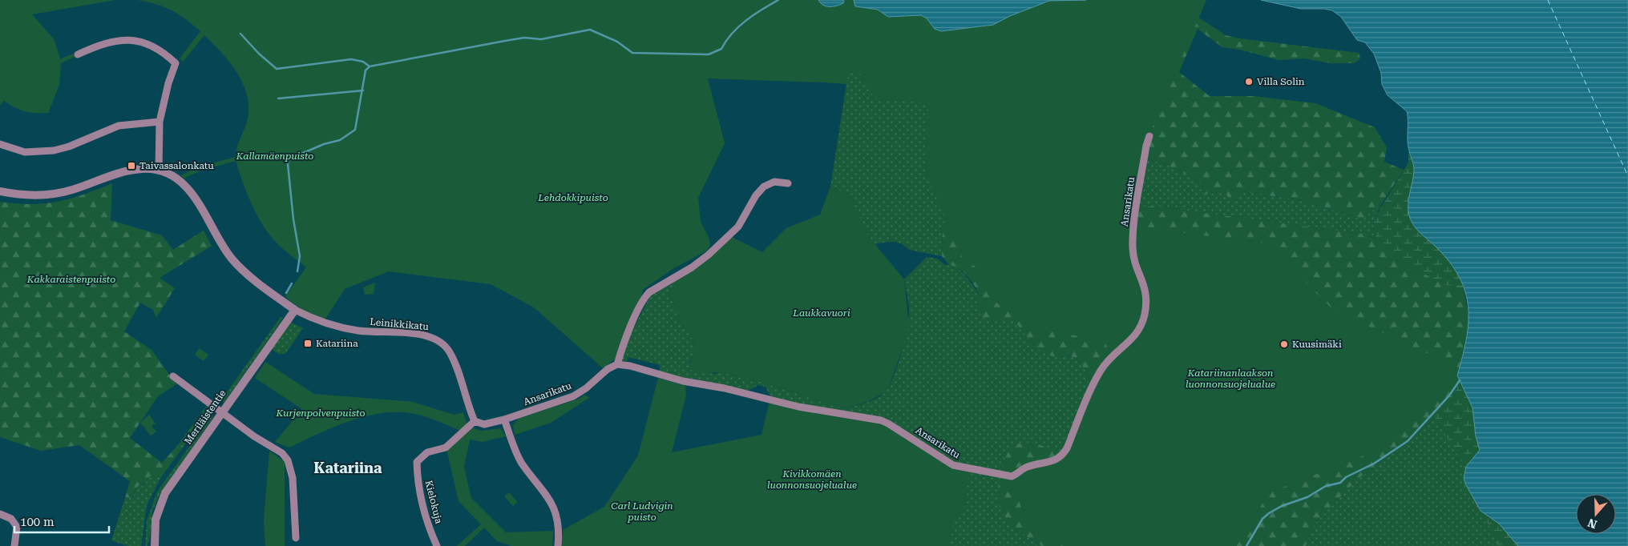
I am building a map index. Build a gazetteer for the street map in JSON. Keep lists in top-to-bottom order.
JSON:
{
  "streets": {
    "street": [
      "Ansarikatu",
      "Leinikkikatu",
      "Meriläistentie",
      "Kielokuja"
    ]
  },
  "crossings": [
    ["Ansarikatu", "Leinikkikatu"],
    ["Ansarikatu", "Kielokuja"],
    ["Leinikkikatu", "Meriläistentie"],
    ["Leinikkikatu", "Kielokuja"]
  ],
  "districts": ["Katariina"],
  "parks": [
    "Kallamäenpuisto",
    "Lehdokkipuisto",
    "Kakkaraistenpuisto",
    "Laukkavuori",
    "Katariinanlaakson luonnonsuojelualue",
    "Kurjenpolvenpuisto",
    "Kivikkomäen luonnonsuojelualue",
    "Carl Ludvigin puisto"
  ],
  "places": {
    "other": ["Villa Solin", "Kuusimäki"],
    "transit": ["Taivassalonkatu", "Katariina"]
  },
  "scale_bar": "100 m",
  "north": "bottom"
}
